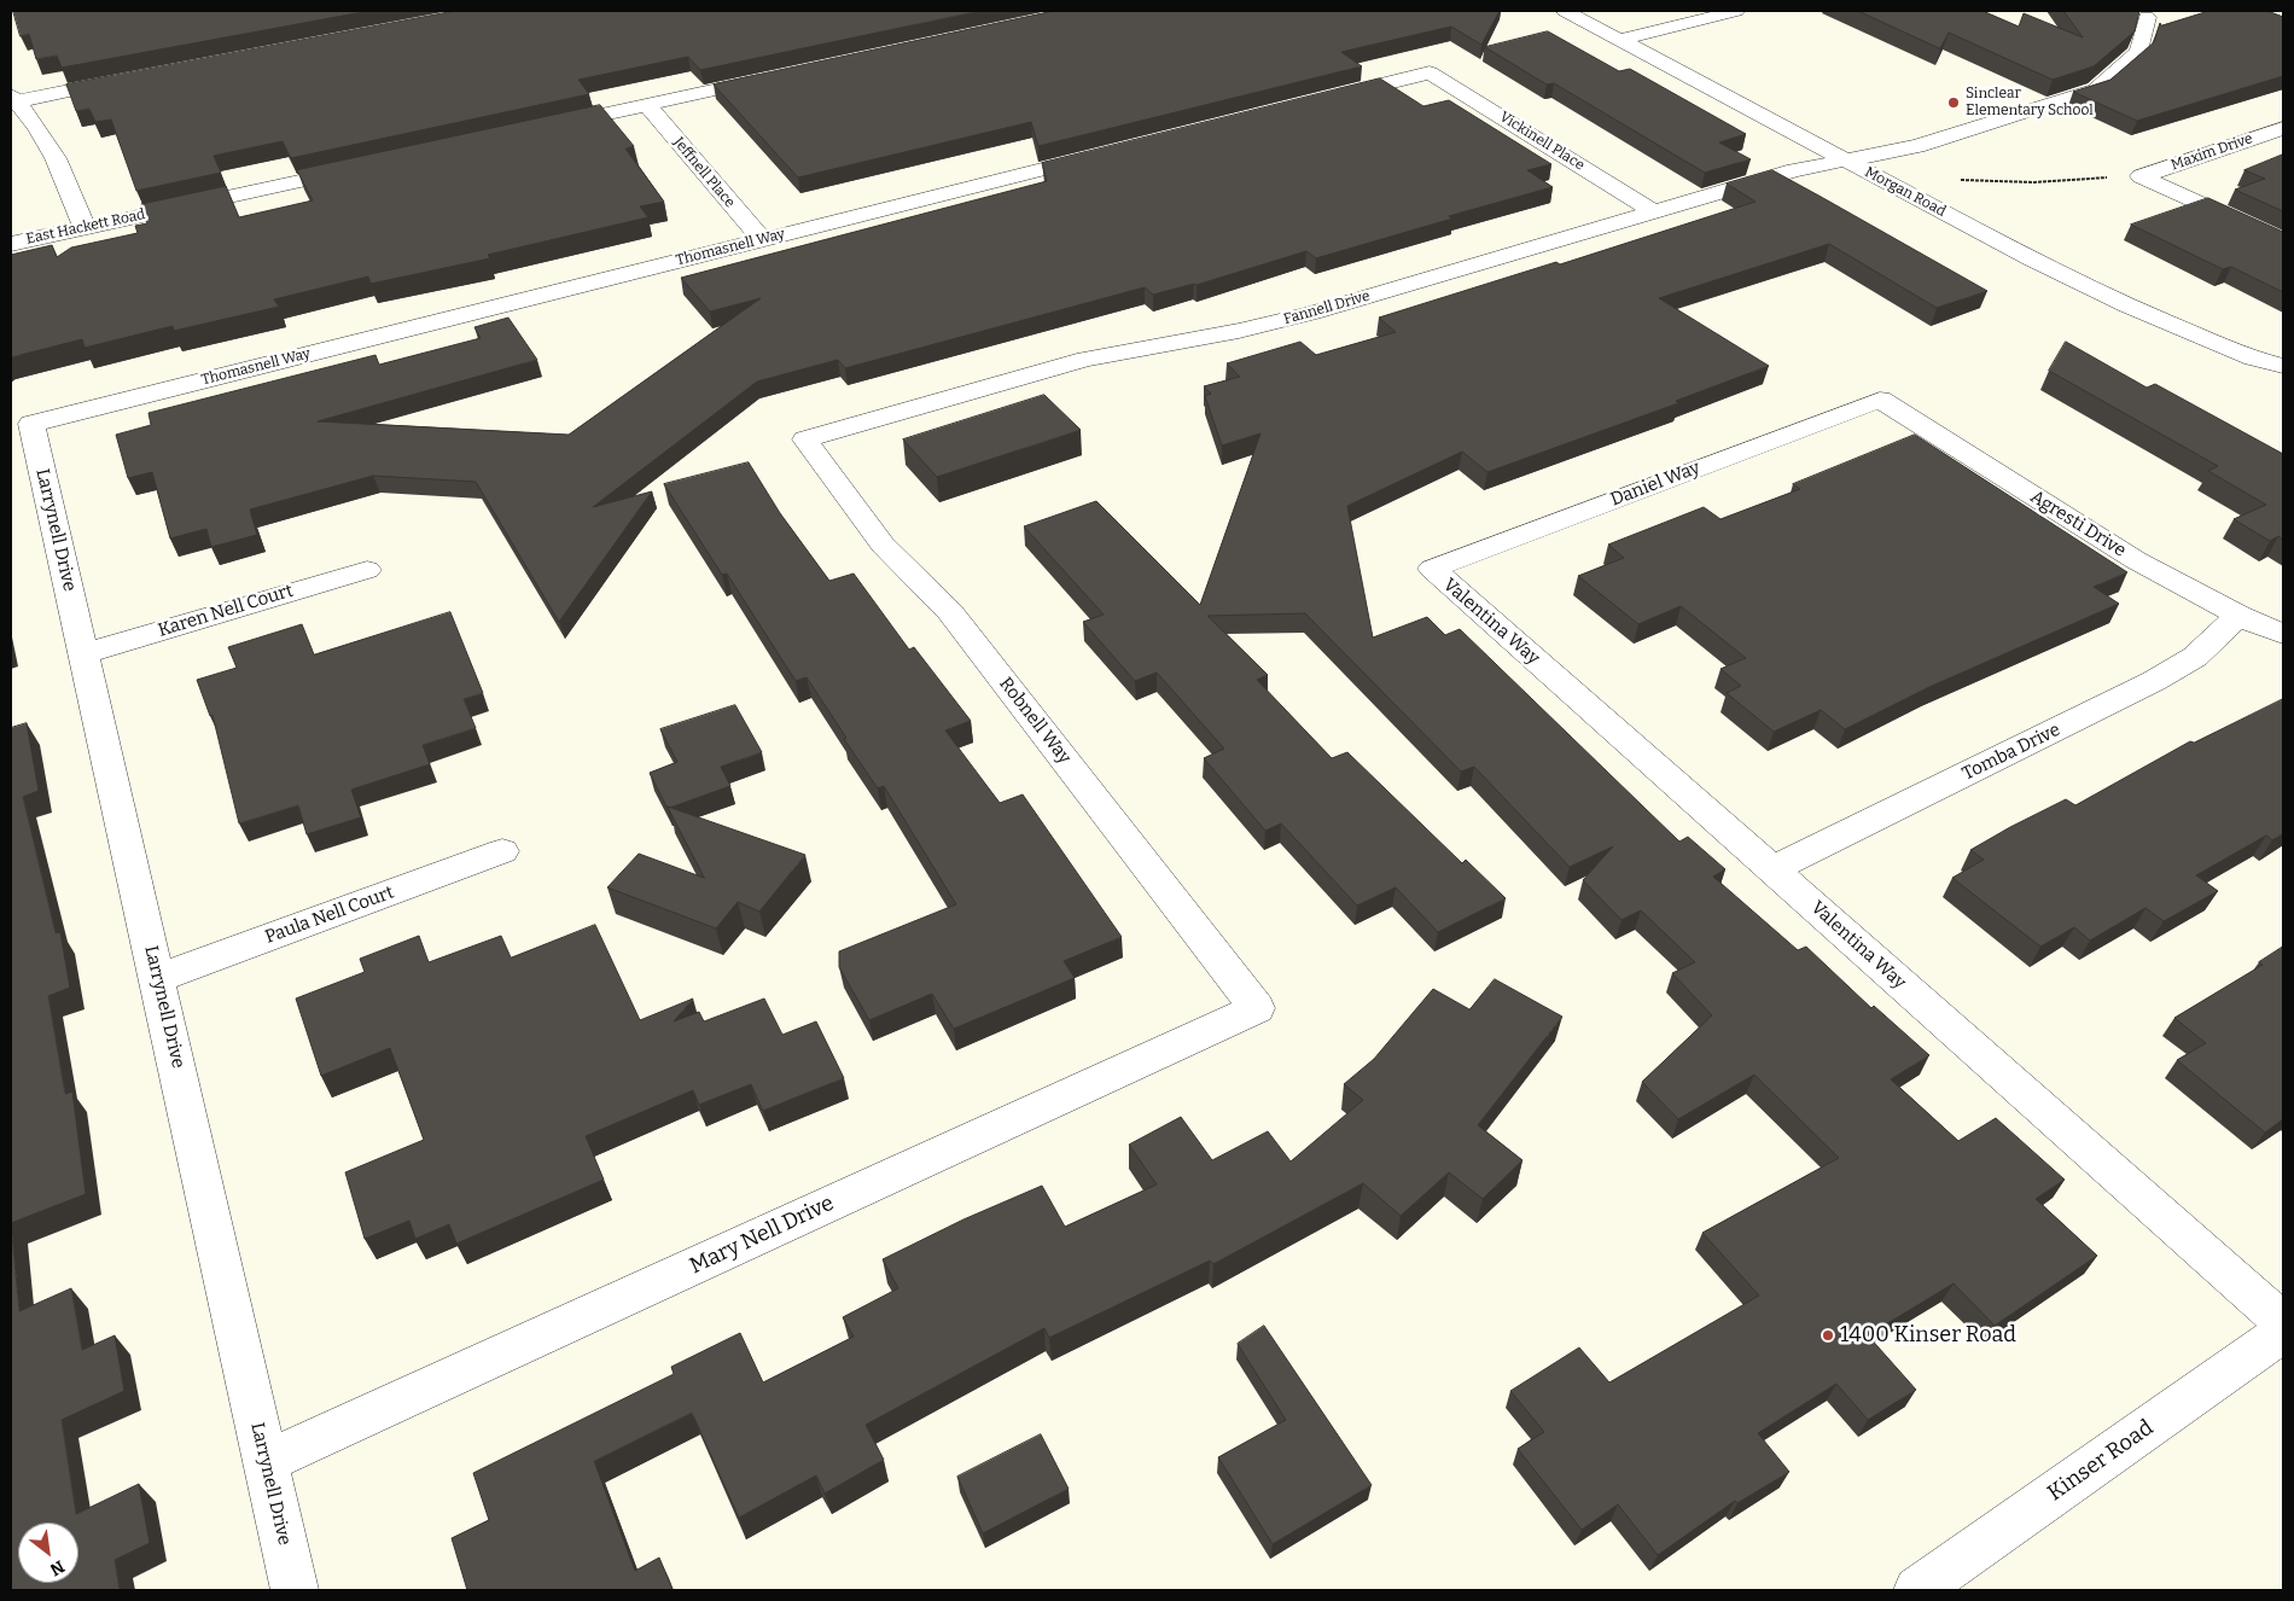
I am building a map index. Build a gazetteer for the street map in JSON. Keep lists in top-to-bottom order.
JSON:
{
  "streets": {
    "street": [
      "Vickinell Place",
      "Maxim Drive",
      "Jeffnell Place",
      "Morgan Road",
      "East Hackett Road",
      "Thomasnell Way",
      "Fannell Drive",
      "Daniel Way",
      "Agresti Drive",
      "Larrynell Drive",
      "Karen Nell Court",
      "Valentina Way",
      "Robnell Way",
      "Tomba Drive",
      "Paula Nell Court",
      "Mary Nell Drive",
      "Kinser Road"
    ]
  },
  "crossings": [
    ["Vickinell Place", "Fannell Drive"],
    ["Jeffnell Place", "Thomasnell Way"],
    ["Morgan Road", "Fannell Drive"],
    ["Thomasnell Way", "Larrynell Drive"],
    ["Fannell Drive", "Robnell Way"],
    ["Daniel Way", "Agresti Drive"],
    ["Daniel Way", "Valentina Way"],
    ["Agresti Drive", "Tomba Drive"],
    ["Larrynell Drive", "Karen Nell Court"],
    ["Larrynell Drive", "Paula Nell Court"],
    ["Larrynell Drive", "Mary Nell Drive"],
    ["Valentina Way", "Tomba Drive"],
    ["Robnell Way", "Mary Nell Drive"]
  ],
  "places": ["Sinclear Elementary School", "1400 Kinser Road"],
  "north": "bottom right"
}
